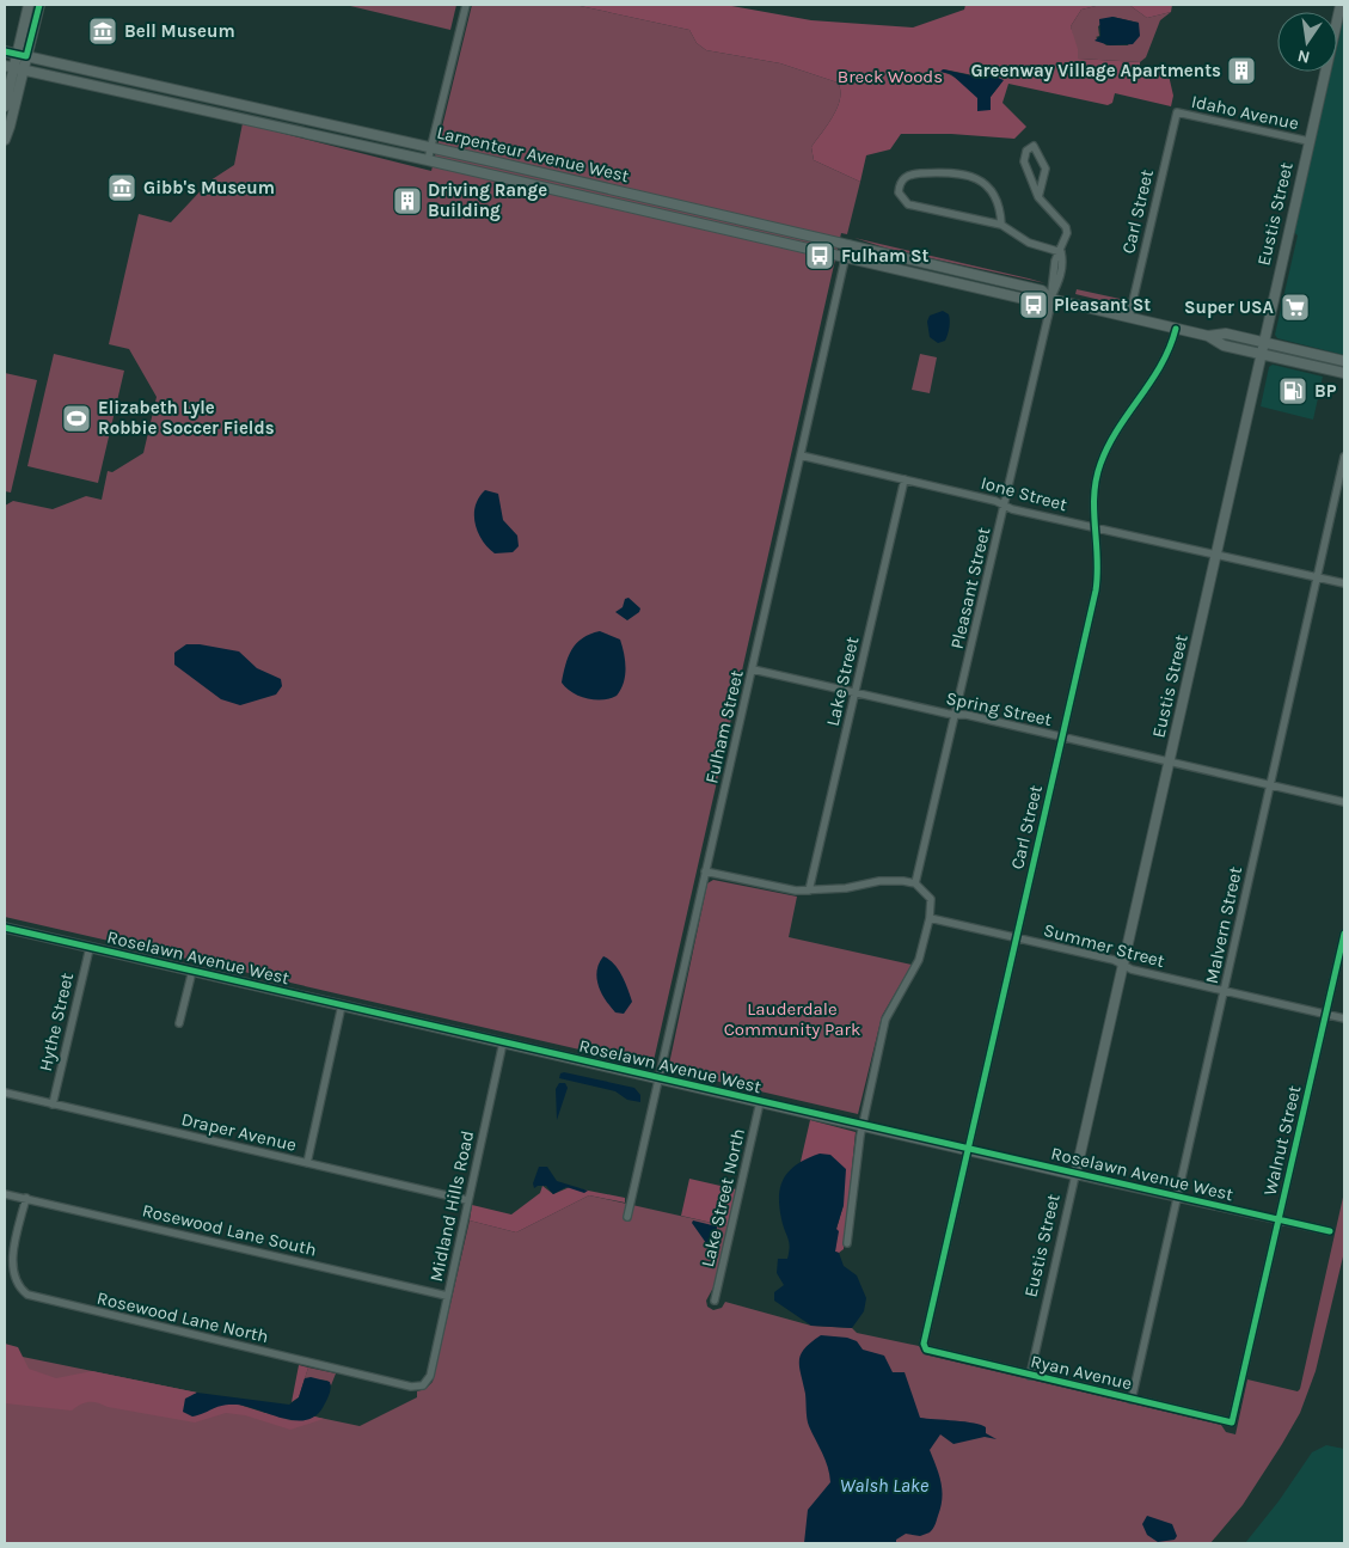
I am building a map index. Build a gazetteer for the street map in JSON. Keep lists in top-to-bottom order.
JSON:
{
  "streets": {
    "main road": ["Larpenteur Avenue West", "Eustis Street", "Roselawn Avenue West"],
    "street": [
      "Idaho Avenue",
      "Carl Street",
      "Ione Street",
      "Pleasant Street",
      "Lake Street",
      "Spring Street",
      "Fulham Street",
      "Malvern Street",
      "Summer Street",
      "Hythe Street",
      "Draper Avenue",
      "Walnut Street",
      "Lake Street North",
      "Midland Hills Road",
      "Rosewood Lane South",
      "Rosewood Lane North",
      "Ryan Avenue"
    ]
  },
  "crossings": [
    ["Idaho Avenue", "Carl Street"],
    ["Idaho Avenue", "Eustis Street"],
    ["Larpenteur Avenue West", "Carl Street"],
    ["Larpenteur Avenue West", "Eustis Street"],
    ["Larpenteur Avenue West", "Pleasant Street"],
    ["Larpenteur Avenue West", "Fulham Street"],
    ["Carl Street", "Ione Street"],
    ["Carl Street", "Spring Street"],
    ["Carl Street", "Summer Street"],
    ["Carl Street", "Roselawn Avenue West"],
    ["Carl Street", "Ryan Avenue"],
    ["Eustis Street", "Ione Street"],
    ["Eustis Street", "Spring Street"],
    ["Eustis Street", "Summer Street"],
    ["Eustis Street", "Roselawn Avenue West"],
    ["Eustis Street", "Ryan Avenue"],
    ["Ione Street", "Pleasant Street"],
    ["Ione Street", "Lake Street"],
    ["Ione Street", "Fulham Street"],
    ["Ione Street", "Malvern Street"],
    ["Pleasant Street", "Spring Street"],
    ["Lake Street", "Spring Street"],
    ["Spring Street", "Fulham Street"],
    ["Spring Street", "Malvern Street"],
    ["Fulham Street", "Roselawn Avenue West"],
    ["Malvern Street", "Summer Street"],
    ["Malvern Street", "Roselawn Avenue West"],
    ["Malvern Street", "Ryan Avenue"],
    ["Summer Street", "Walnut Street"],
    ["Roselawn Avenue West", "Hythe Street"],
    ["Roselawn Avenue West", "Walnut Street"],
    ["Roselawn Avenue West", "Lake Street North"],
    ["Roselawn Avenue West", "Midland Hills Road"],
    ["Hythe Street", "Draper Avenue"],
    ["Draper Avenue", "Midland Hills Road"],
    ["Walnut Street", "Ryan Avenue"],
    ["Midland Hills Road", "Rosewood Lane South"],
    ["Midland Hills Road", "Rosewood Lane North"],
    ["Rosewood Lane South", "Rosewood Lane North"]
  ],
  "water": ["Walsh Lake"],
  "parks": ["Breck Woods", "Lauderdale Community Park"],
  "places": {
    "museum": ["Bell Museum", "Gibb's Museum"],
    "building": ["Greenway Village Apartments", "Driving Range Building"],
    "bus stop": ["Fulham St", "Pleasant St"],
    "supermarket": ["Super USA"],
    "fuel station": ["BP"],
    "sports": ["Elizabeth Lyle Robbie Soccer Fields"]
  },
  "north": "bottom"
}
